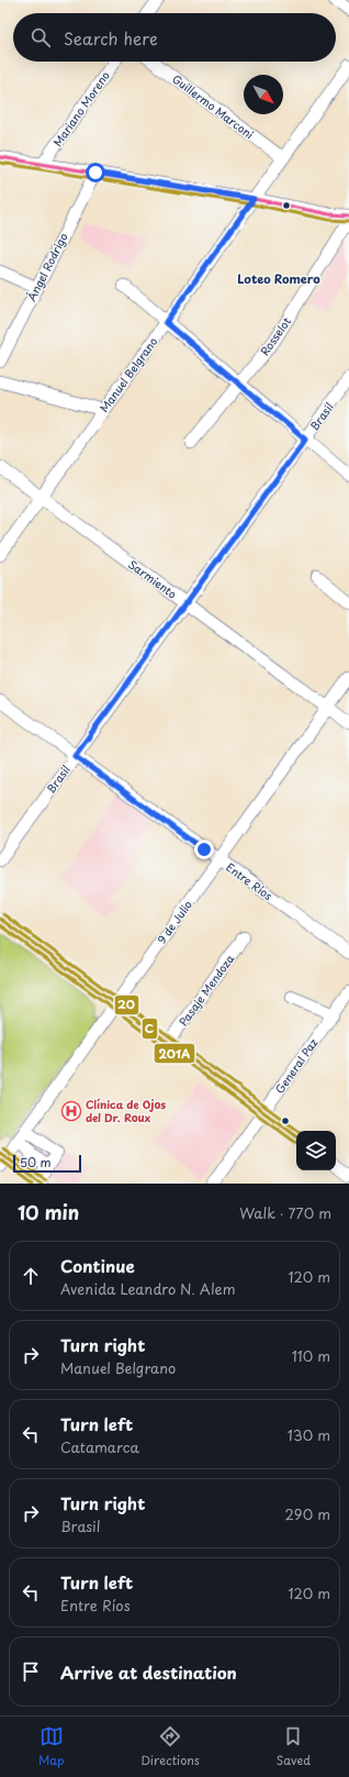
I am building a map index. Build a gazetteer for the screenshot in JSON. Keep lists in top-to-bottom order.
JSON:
{
  "streets": {
    "street": [
      "Guillermo Marconi",
      "Mariano Moreno",
      "Ángel Rodrigo",
      "Rosselot",
      "Manuel Belgrano",
      "Brasil",
      "Sarmiento",
      "Entre Ríos",
      "9 de Julio",
      "Pasaje Mendoza",
      "General Paz"
    ]
  },
  "crossings": [
    ["Guillermo Marconi", "Manuel Belgrano"],
    ["Manuel Belgrano", "Sarmiento"],
    ["Brasil", "Sarmiento"],
    ["Brasil", "Entre Ríos"],
    ["Sarmiento", "9 de Julio"],
    ["Entre Ríos", "9 de Julio"]
  ],
  "districts": ["Loteo Romero"],
  "places": {
    "hospital": ["Clínica de Ojos del Dr. Roux"]
  },
  "lines": ["transit line 20", "transit line C", "transit line 201A"],
  "scale_bar": "50 m",
  "north": "bottom right",
  "page": {
    "search": "Search here",
    "scale": "50 m",
    "heading": ["10 min", "Walk · 770 m"],
    "list": [
      ["Continue", "Avenida Leandro N. Alem", "120 m"],
      ["Turn right", "Manuel Belgrano", "110 m"],
      ["Turn left", "Catamarca", "130 m"],
      ["Turn right", "Brasil", "290 m"],
      ["Turn left", "Entre Ríos", "120 m"],
      "Arrive at destination"
    ],
    "nav": ["Map", "Directions", "Saved"]
  }
}
